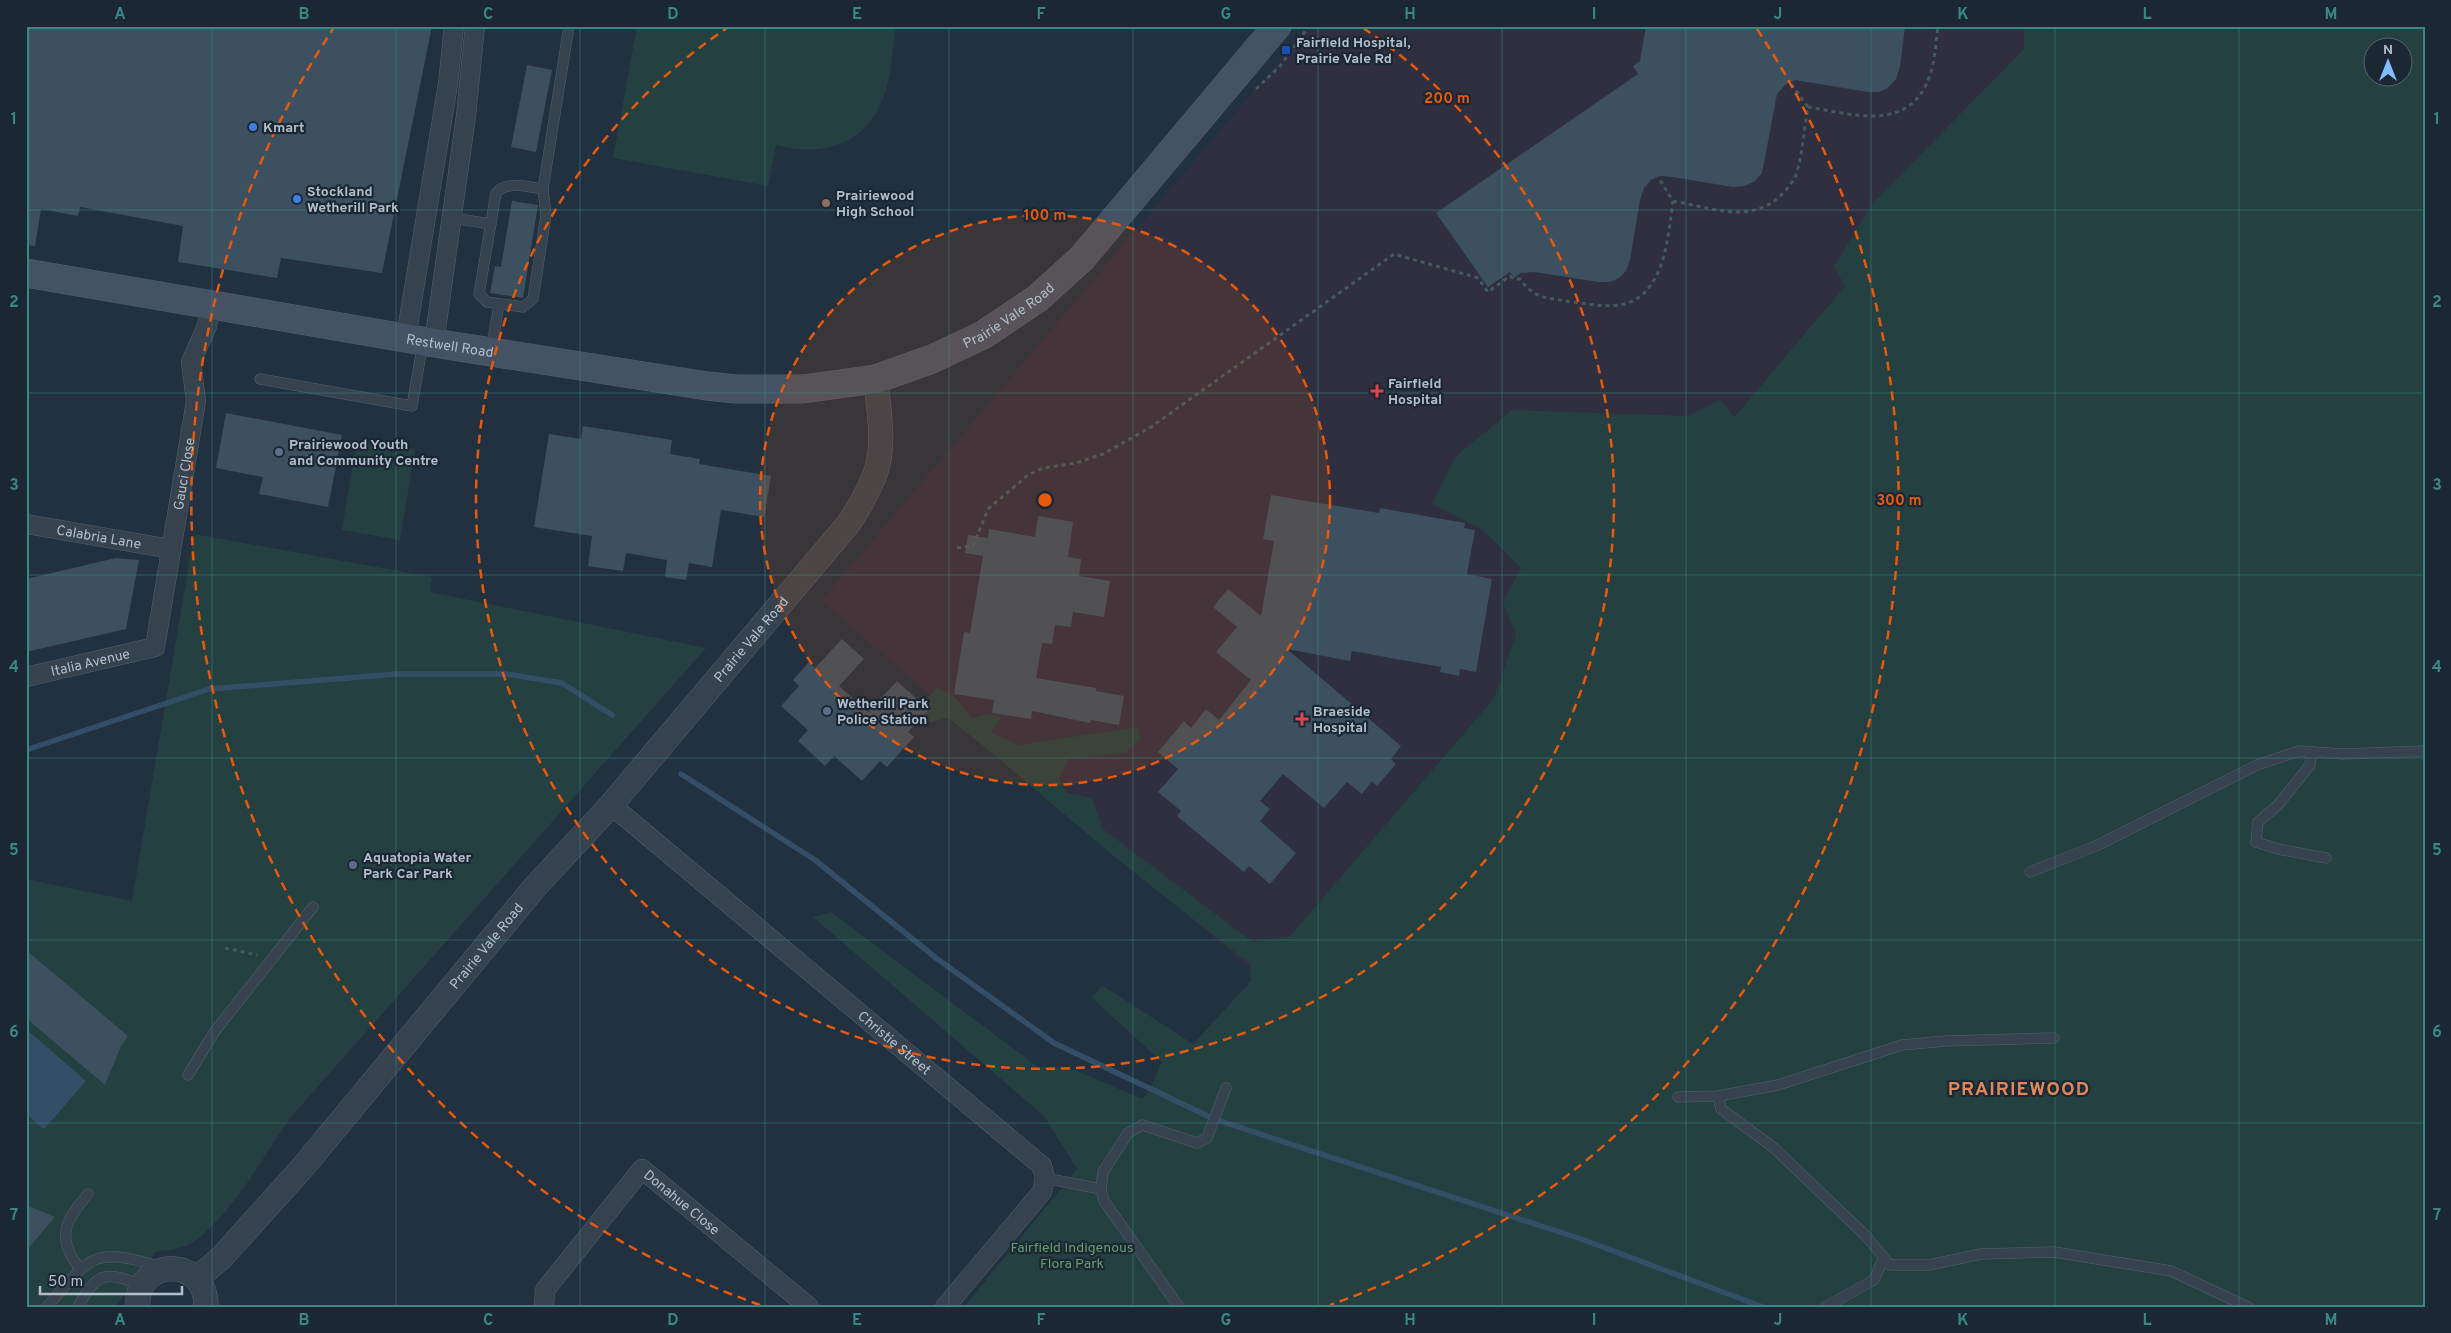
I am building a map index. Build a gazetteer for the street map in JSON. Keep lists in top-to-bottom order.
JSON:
{
  "streets": {
    "main road": ["Prairie Vale Road", "Restwell Road"],
    "street": [
      "Gauci Close",
      "Calabria Lane",
      "Italia Avenue",
      "Christie Street",
      "Donahue Close"
    ]
  },
  "crossings": [
    ["Prairie Vale Road", "Restwell Road"],
    ["Prairie Vale Road", "Christie Street"],
    ["Restwell Road", "Gauci Close"],
    ["Gauci Close", "Calabria Lane"],
    ["Gauci Close", "Italia Avenue"]
  ],
  "districts": ["PRAIRIEWOOD"],
  "parks": ["Fairfield Indigenous Flora Park"],
  "places": {
    "transit": ["Fairfield Hospital, Prairie Vale Rd"],
    "other": [
      "Kmart",
      "Stockland Wetherill Park",
      "Prairiewood High School",
      "Prairiewood Youth and Community Centre",
      "Wetherill Park Police Station",
      "Aquatopia Water Park Car Park"
    ],
    "health": ["Fairfield Hospital", "Braeside Hospital"]
  },
  "scale_bar": "50 m",
  "north": "top",
  "grid": {
    "columns": [
      "A",
      "B",
      "C",
      "D",
      "E",
      "F",
      "G",
      "H",
      "I",
      "J",
      "K",
      "L",
      "M"
    ],
    "rows": [
      "1",
      "2",
      "3",
      "4",
      "5",
      "6",
      "7"
    ]
  },
  "rings": ["200 m", "100 m", "300 m"]
}
